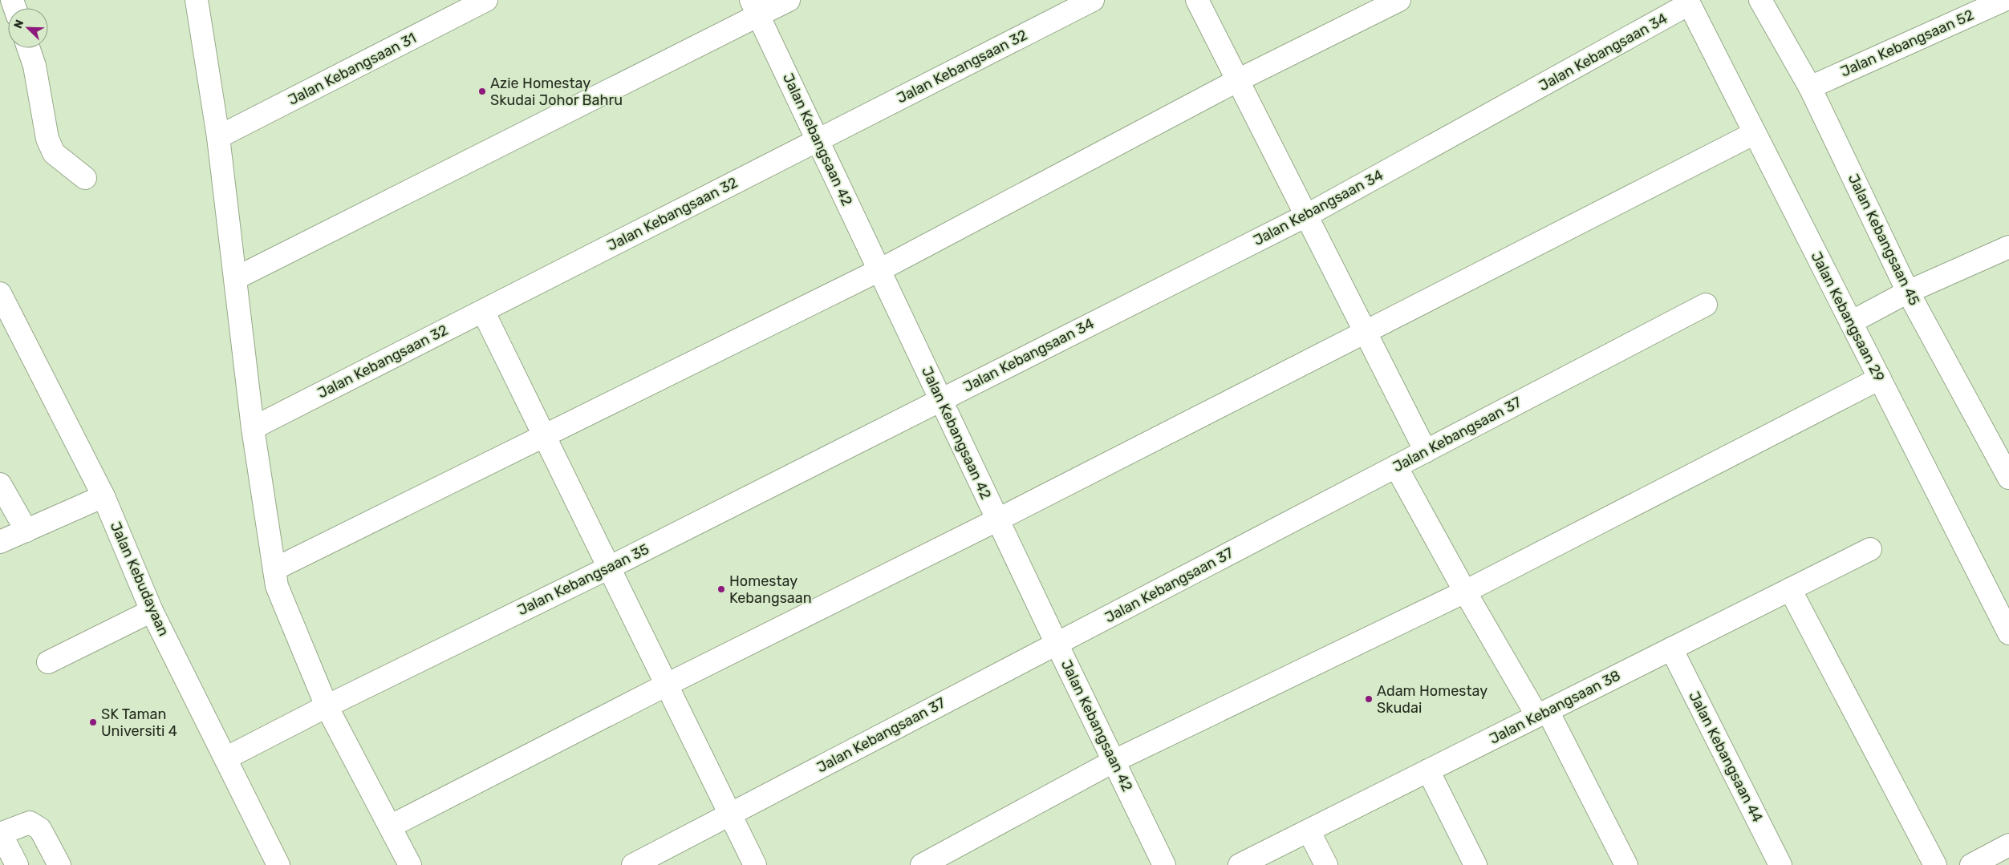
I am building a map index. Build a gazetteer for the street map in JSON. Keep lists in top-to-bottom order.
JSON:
{
  "streets": {
    "street": [
      "Jalan Kebangsaan 52",
      "Jalan Kebangsaan 34",
      "Jalan Kebangsaan 32",
      "Jalan Kebangsaan 31",
      "Jalan Kebangsaan 42",
      "Jalan Kebangsaan 45",
      "Jalan Kebangsaan 29",
      "Jalan Kebangsaan 37",
      "Jalan Kebudayaan",
      "Jalan Kebangsaan 35",
      "Jalan Kebangsaan 38",
      "Jalan Kebangsaan 44"
    ]
  },
  "crossings": [
    ["Jalan Kebangsaan 52", "Jalan Kebangsaan 45"],
    ["Jalan Kebangsaan 34", "Jalan Kebangsaan 42"],
    ["Jalan Kebangsaan 34", "Jalan Kebangsaan 29"],
    ["Jalan Kebangsaan 34", "Jalan Kebangsaan 35"],
    ["Jalan Kebangsaan 32", "Jalan Kebangsaan 42"],
    ["Jalan Kebangsaan 42", "Jalan Kebangsaan 37"],
    ["Jalan Kebangsaan 42", "Jalan Kebangsaan 35"],
    ["Jalan Kebudayaan", "Jalan Kebangsaan 35"],
    ["Jalan Kebangsaan 38", "Jalan Kebangsaan 44"]
  ],
  "places": [
    "Azie Homestay Skudai Johor Bahru",
    "Homestay Kebangsaan",
    "Adam Homestay Skudai",
    "SK Taman Universiti 4"
  ],
  "north": "top left"
}
